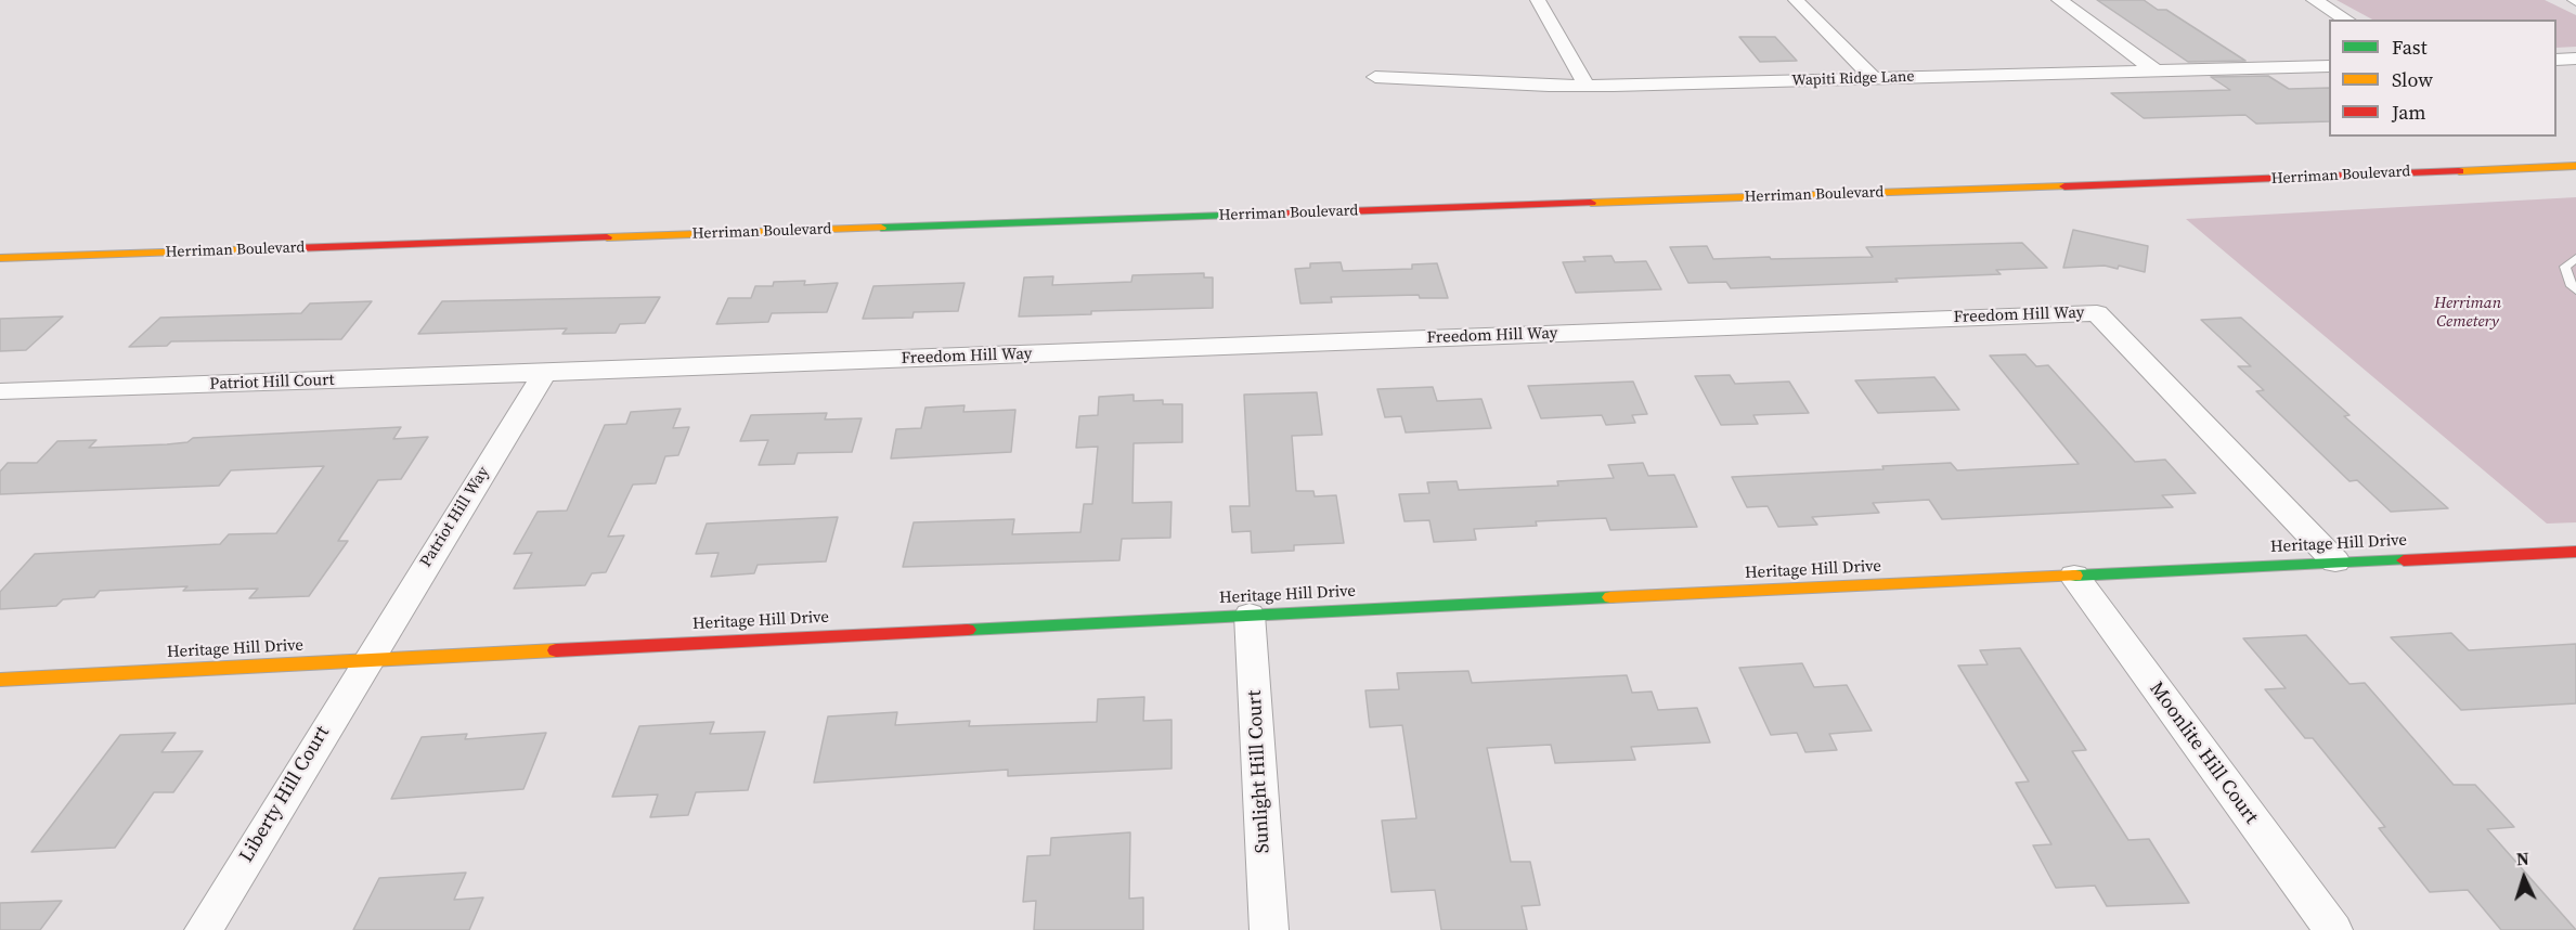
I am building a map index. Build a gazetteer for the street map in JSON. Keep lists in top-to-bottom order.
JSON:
{
  "streets": {
    "street": [
      "Wapiti Ridge Lane",
      "Herriman Boulevard",
      "Freedom Hill Way",
      "Patriot Hill Court",
      "Patriot Hill Way",
      "Heritage Hill Drive",
      "Moonlite Hill Court",
      "Sunlight Hill Court",
      "Liberty Hill Court"
    ]
  },
  "crossings": [
    ["Freedom Hill Way", "Patriot Hill Court"],
    ["Freedom Hill Way", "Patriot Hill Way"],
    ["Freedom Hill Way", "Heritage Hill Drive"],
    ["Patriot Hill Court", "Patriot Hill Way"],
    ["Patriot Hill Way", "Heritage Hill Drive"],
    ["Patriot Hill Way", "Liberty Hill Court"],
    ["Heritage Hill Drive", "Moonlite Hill Court"],
    ["Heritage Hill Drive", "Sunlight Hill Court"],
    ["Heritage Hill Drive", "Liberty Hill Court"]
  ],
  "parks": ["Herriman Cemetery"],
  "legend": ["Fast", "Slow", "Jam"],
  "north": "top"
}
